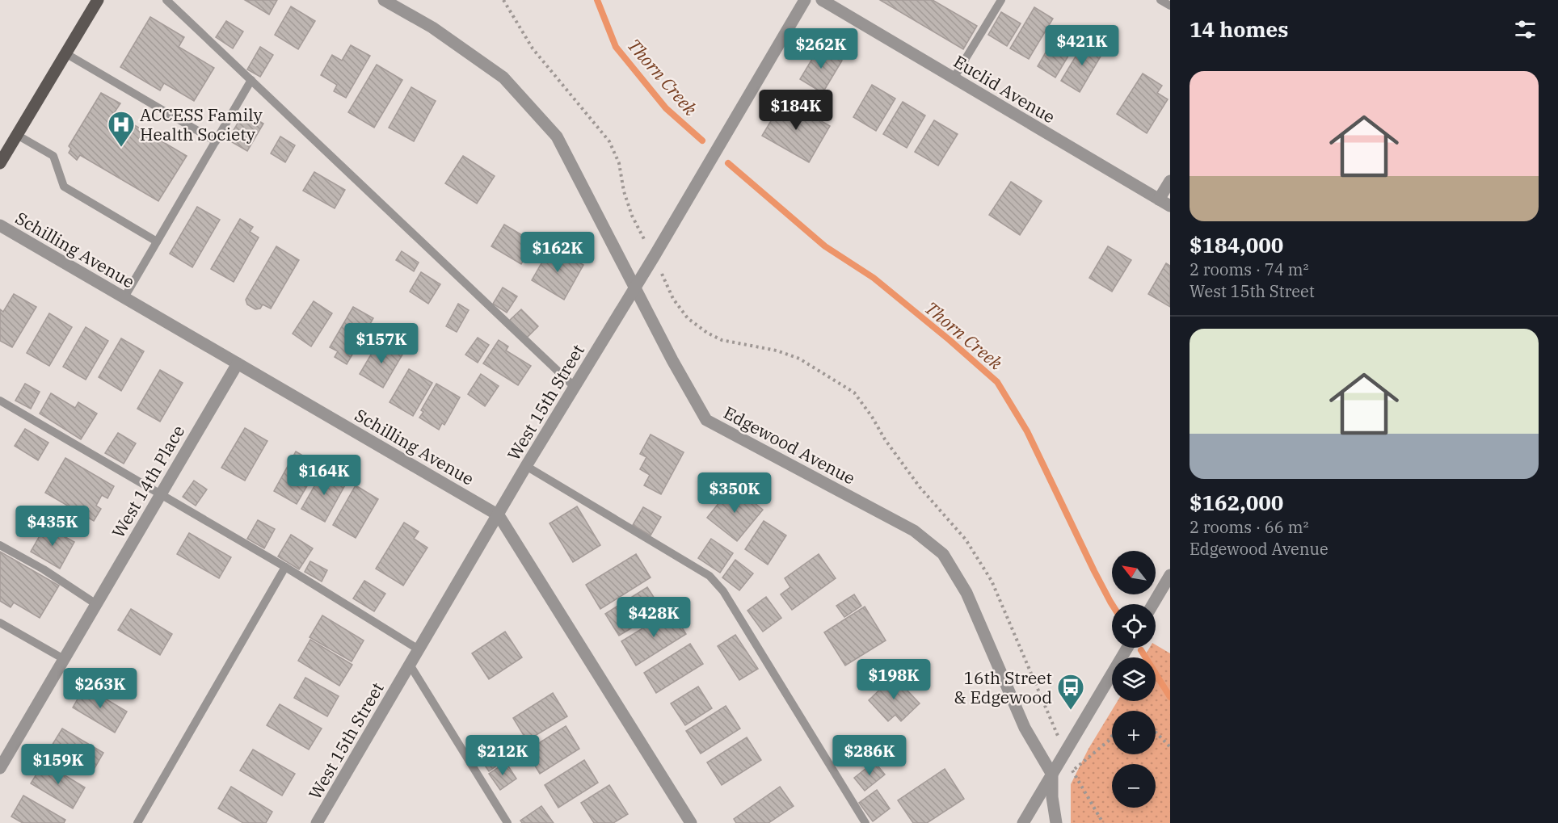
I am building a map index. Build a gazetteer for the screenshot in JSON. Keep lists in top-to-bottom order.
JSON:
{
  "streets": {
    "street": [
      "Euclid Avenue",
      "Schilling Avenue",
      "West 15th Street",
      "Edgewood Avenue",
      "West 14th Place"
    ]
  },
  "crossings": [
    ["Schilling Avenue", "West 15th Street"],
    ["Schilling Avenue", "West 14th Place"],
    ["West 15th Street", "Edgewood Avenue"]
  ],
  "water": ["Thorn Creek"],
  "places": {
    "hospital": ["ACCESS Family Health Society"],
    "bus stop": ["16th Street & Edgewood"]
  },
  "north": "top left",
  "page": {
    "heading": "14 homes",
    "price": [
      "$421K",
      "$262K",
      "$184K",
      "$162K",
      "$157K",
      "$164K",
      "$350K",
      "$435K",
      "$428K",
      "$198K",
      "$263K",
      "$212K",
      "$286K",
      "$159K"
    ],
    "list": [
      {
        "name": "$184,000",
        "note": "2 rooms · 74 m² · West 15th Street"
      },
      {
        "name": "$162,000",
        "note": "2 rooms · 66 m² · Edgewood Avenue"
      }
    ],
    "map_buttons": ["+", "−"]
  }
}
